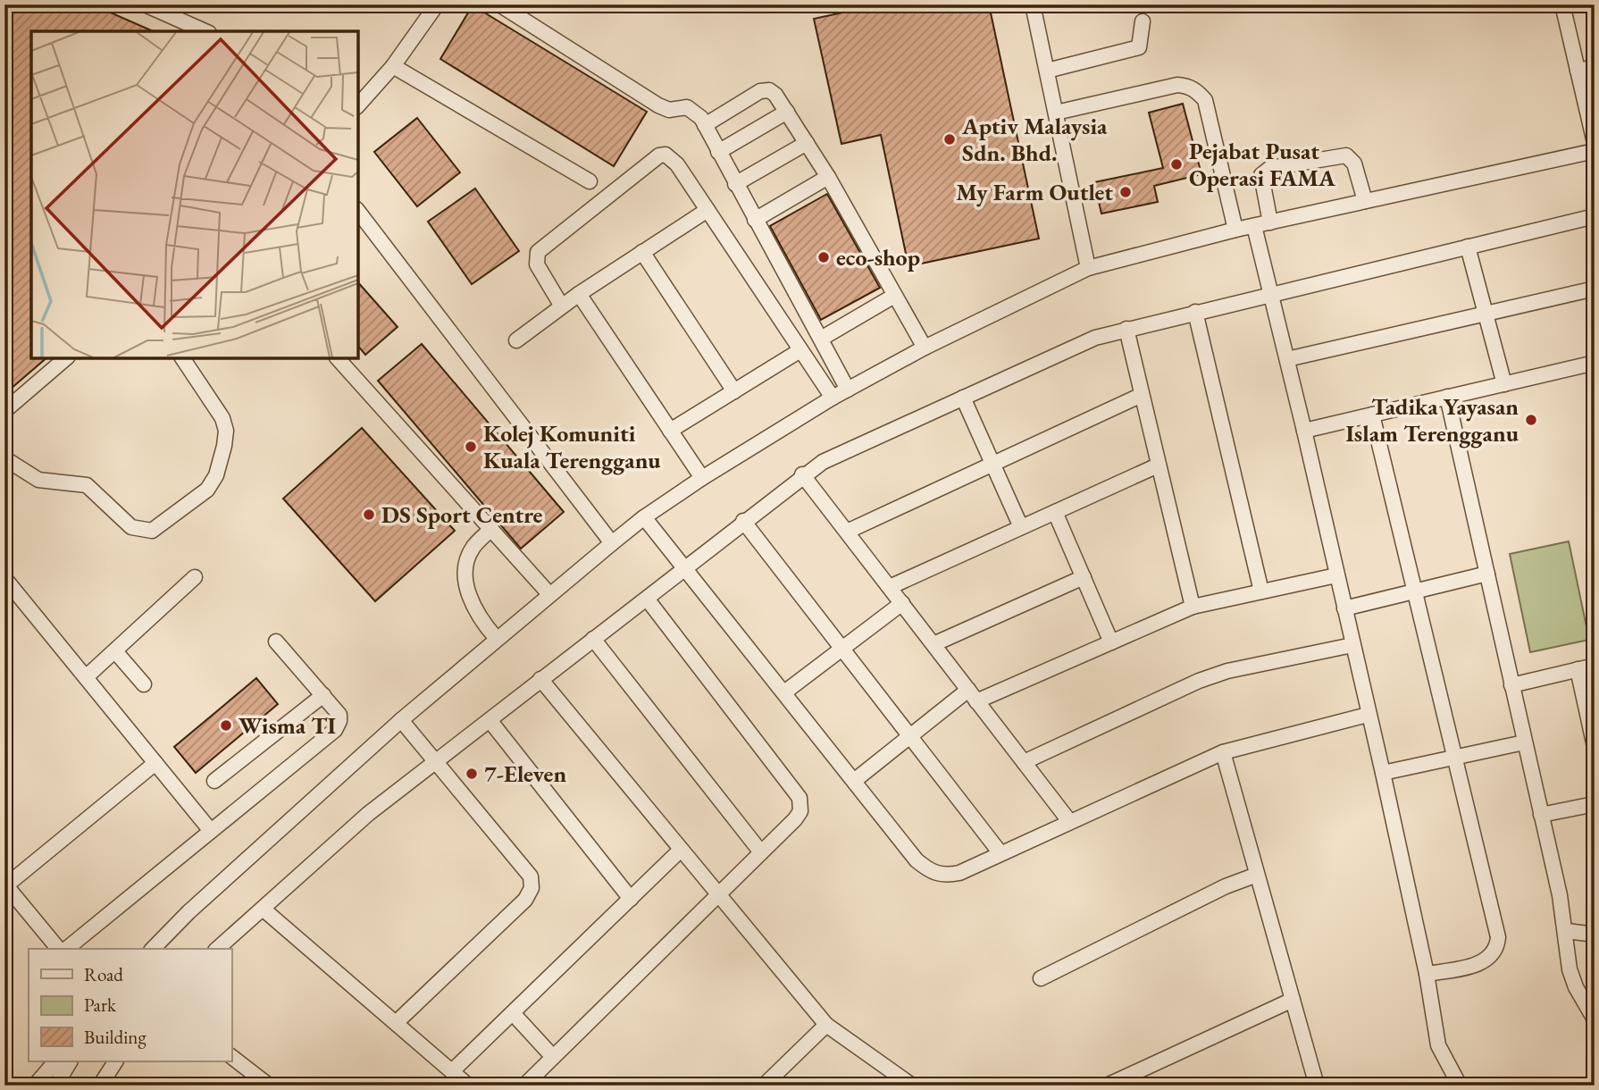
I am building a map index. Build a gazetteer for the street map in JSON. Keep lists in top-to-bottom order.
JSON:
{
  "places": [
    "Aptiv Malaysia Sdn. Bhd.",
    "Pejabat Pusat Operasi FAMA",
    "My Farm Outlet",
    "eco-shop",
    "Tadika Yayasan Islam Terengganu",
    "Kolej Komuniti Kuala Terengganu",
    "DS Sport Centre",
    "Wisma TI",
    "7-Eleven"
  ],
  "legend": ["Road", "Park", "Building"]
}
